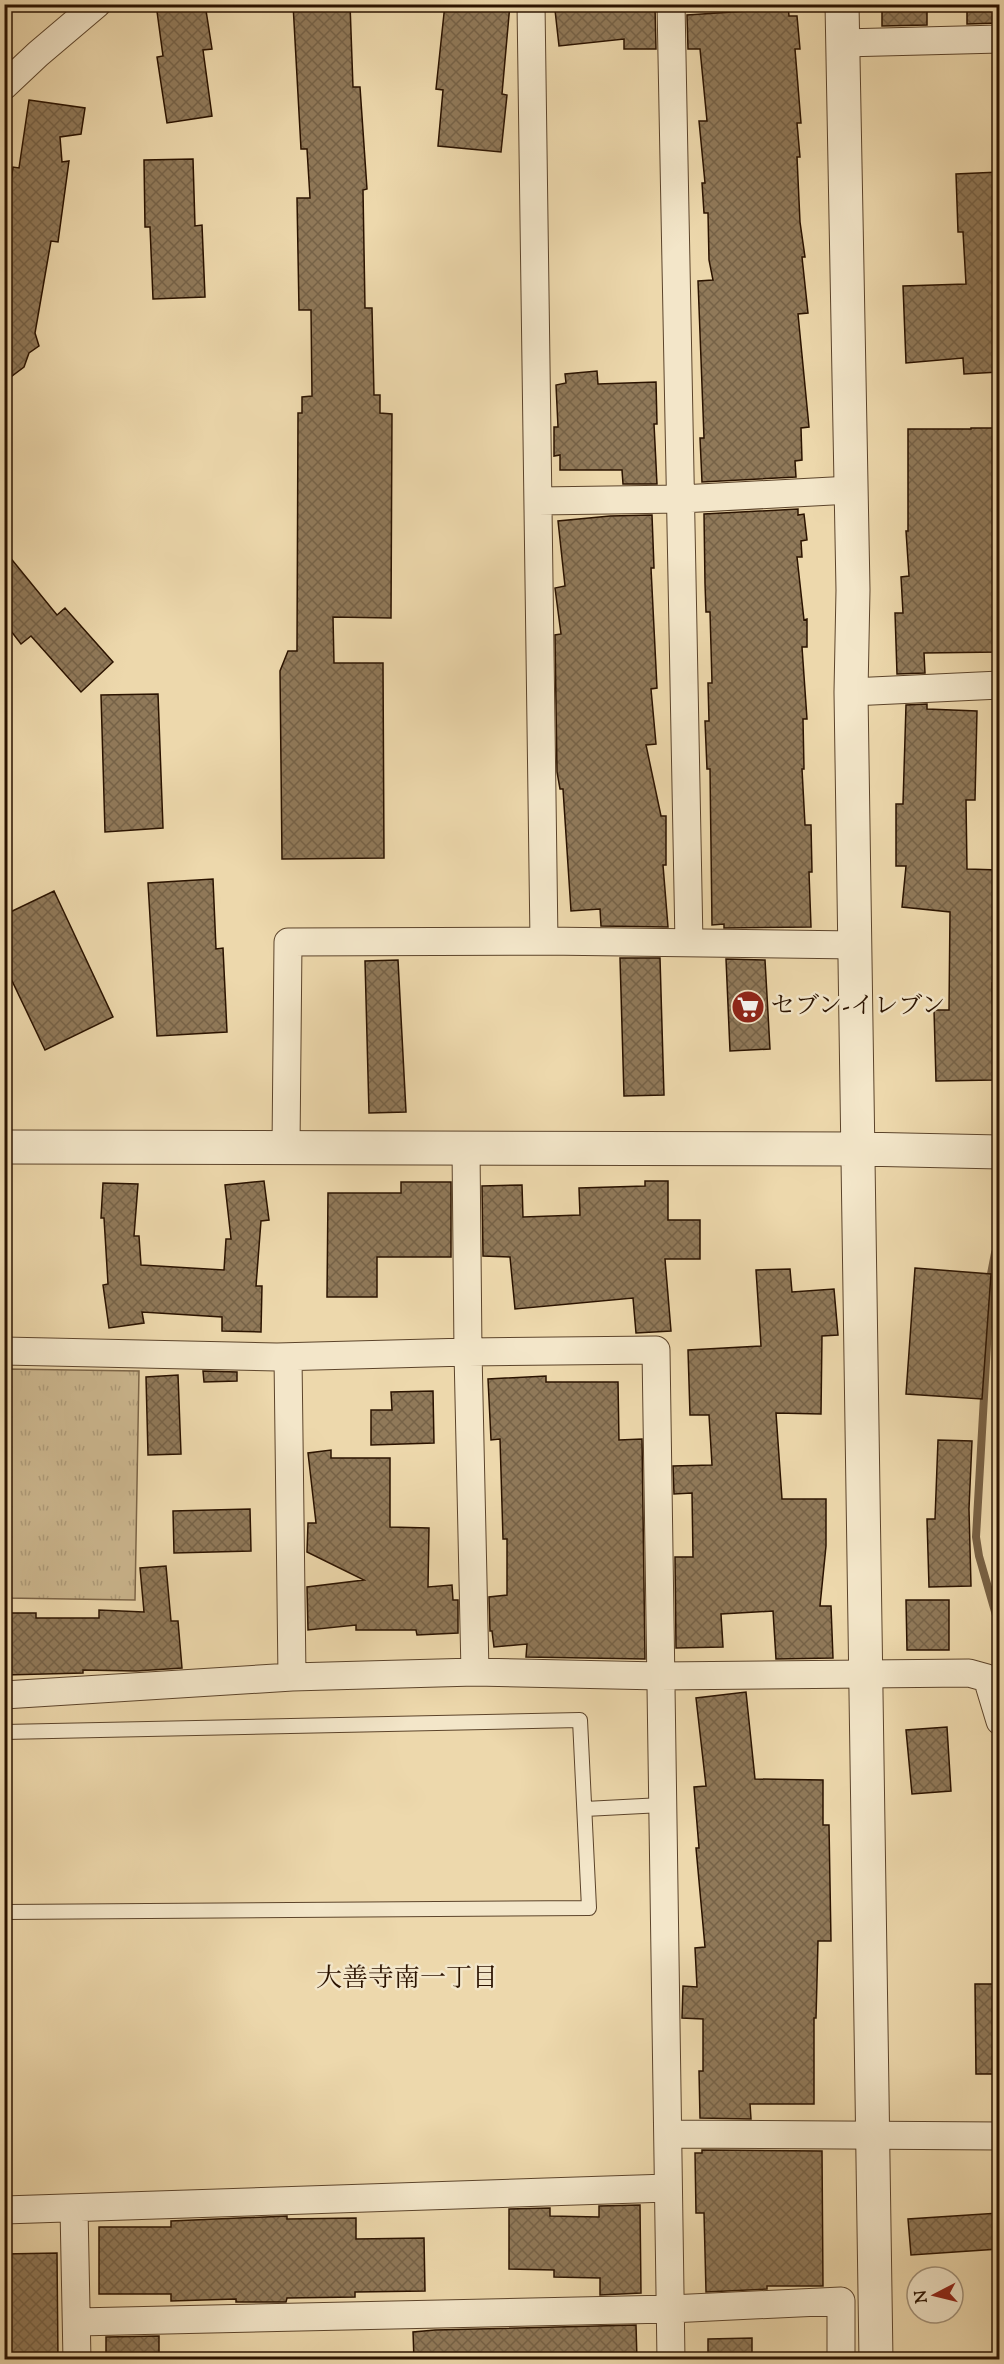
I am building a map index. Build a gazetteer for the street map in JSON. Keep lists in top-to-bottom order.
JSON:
{
  "districts": ["大善寺南一丁目"],
  "places": {
    "supermarket": ["セブン-イレブン"]
  },
  "north": "left"
}
